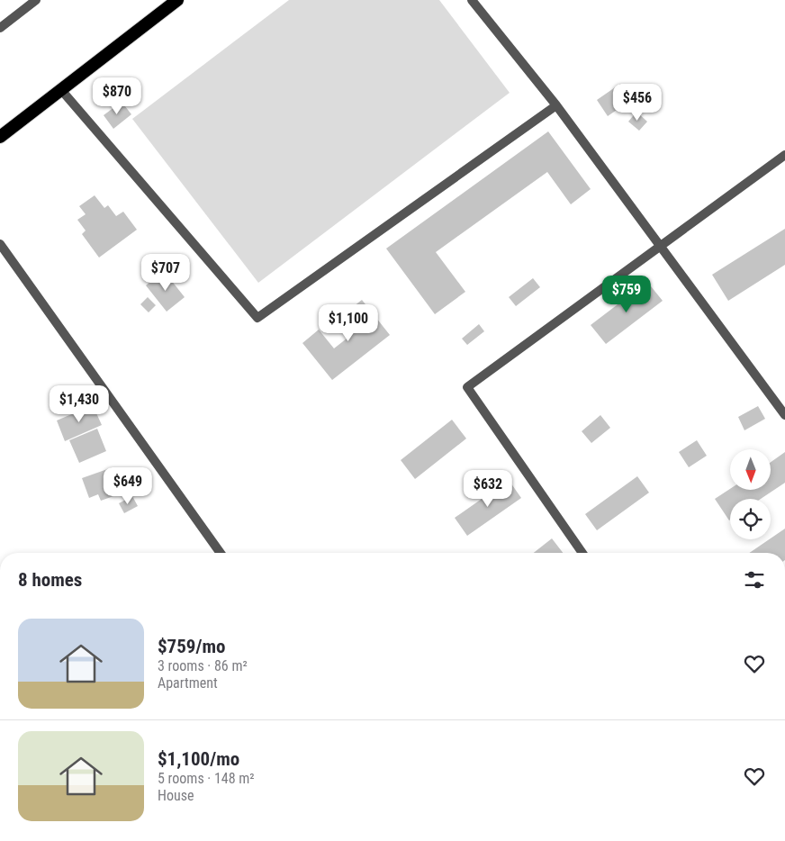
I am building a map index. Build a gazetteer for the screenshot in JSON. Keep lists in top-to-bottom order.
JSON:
{
  "north": "bottom",
  "page": {
    "price": [
      "$870",
      "$456",
      "$707",
      "$759",
      "$1,100",
      "$1,430",
      "$649",
      "$632"
    ],
    "heading": "8 homes",
    "list": [
      {
        "name": "$759/mo",
        "note": "3 rooms · 86 m² · Apartment"
      },
      {
        "name": "$1,100/mo",
        "note": "5 rooms · 148 m² · House"
      }
    ]
  }
}
